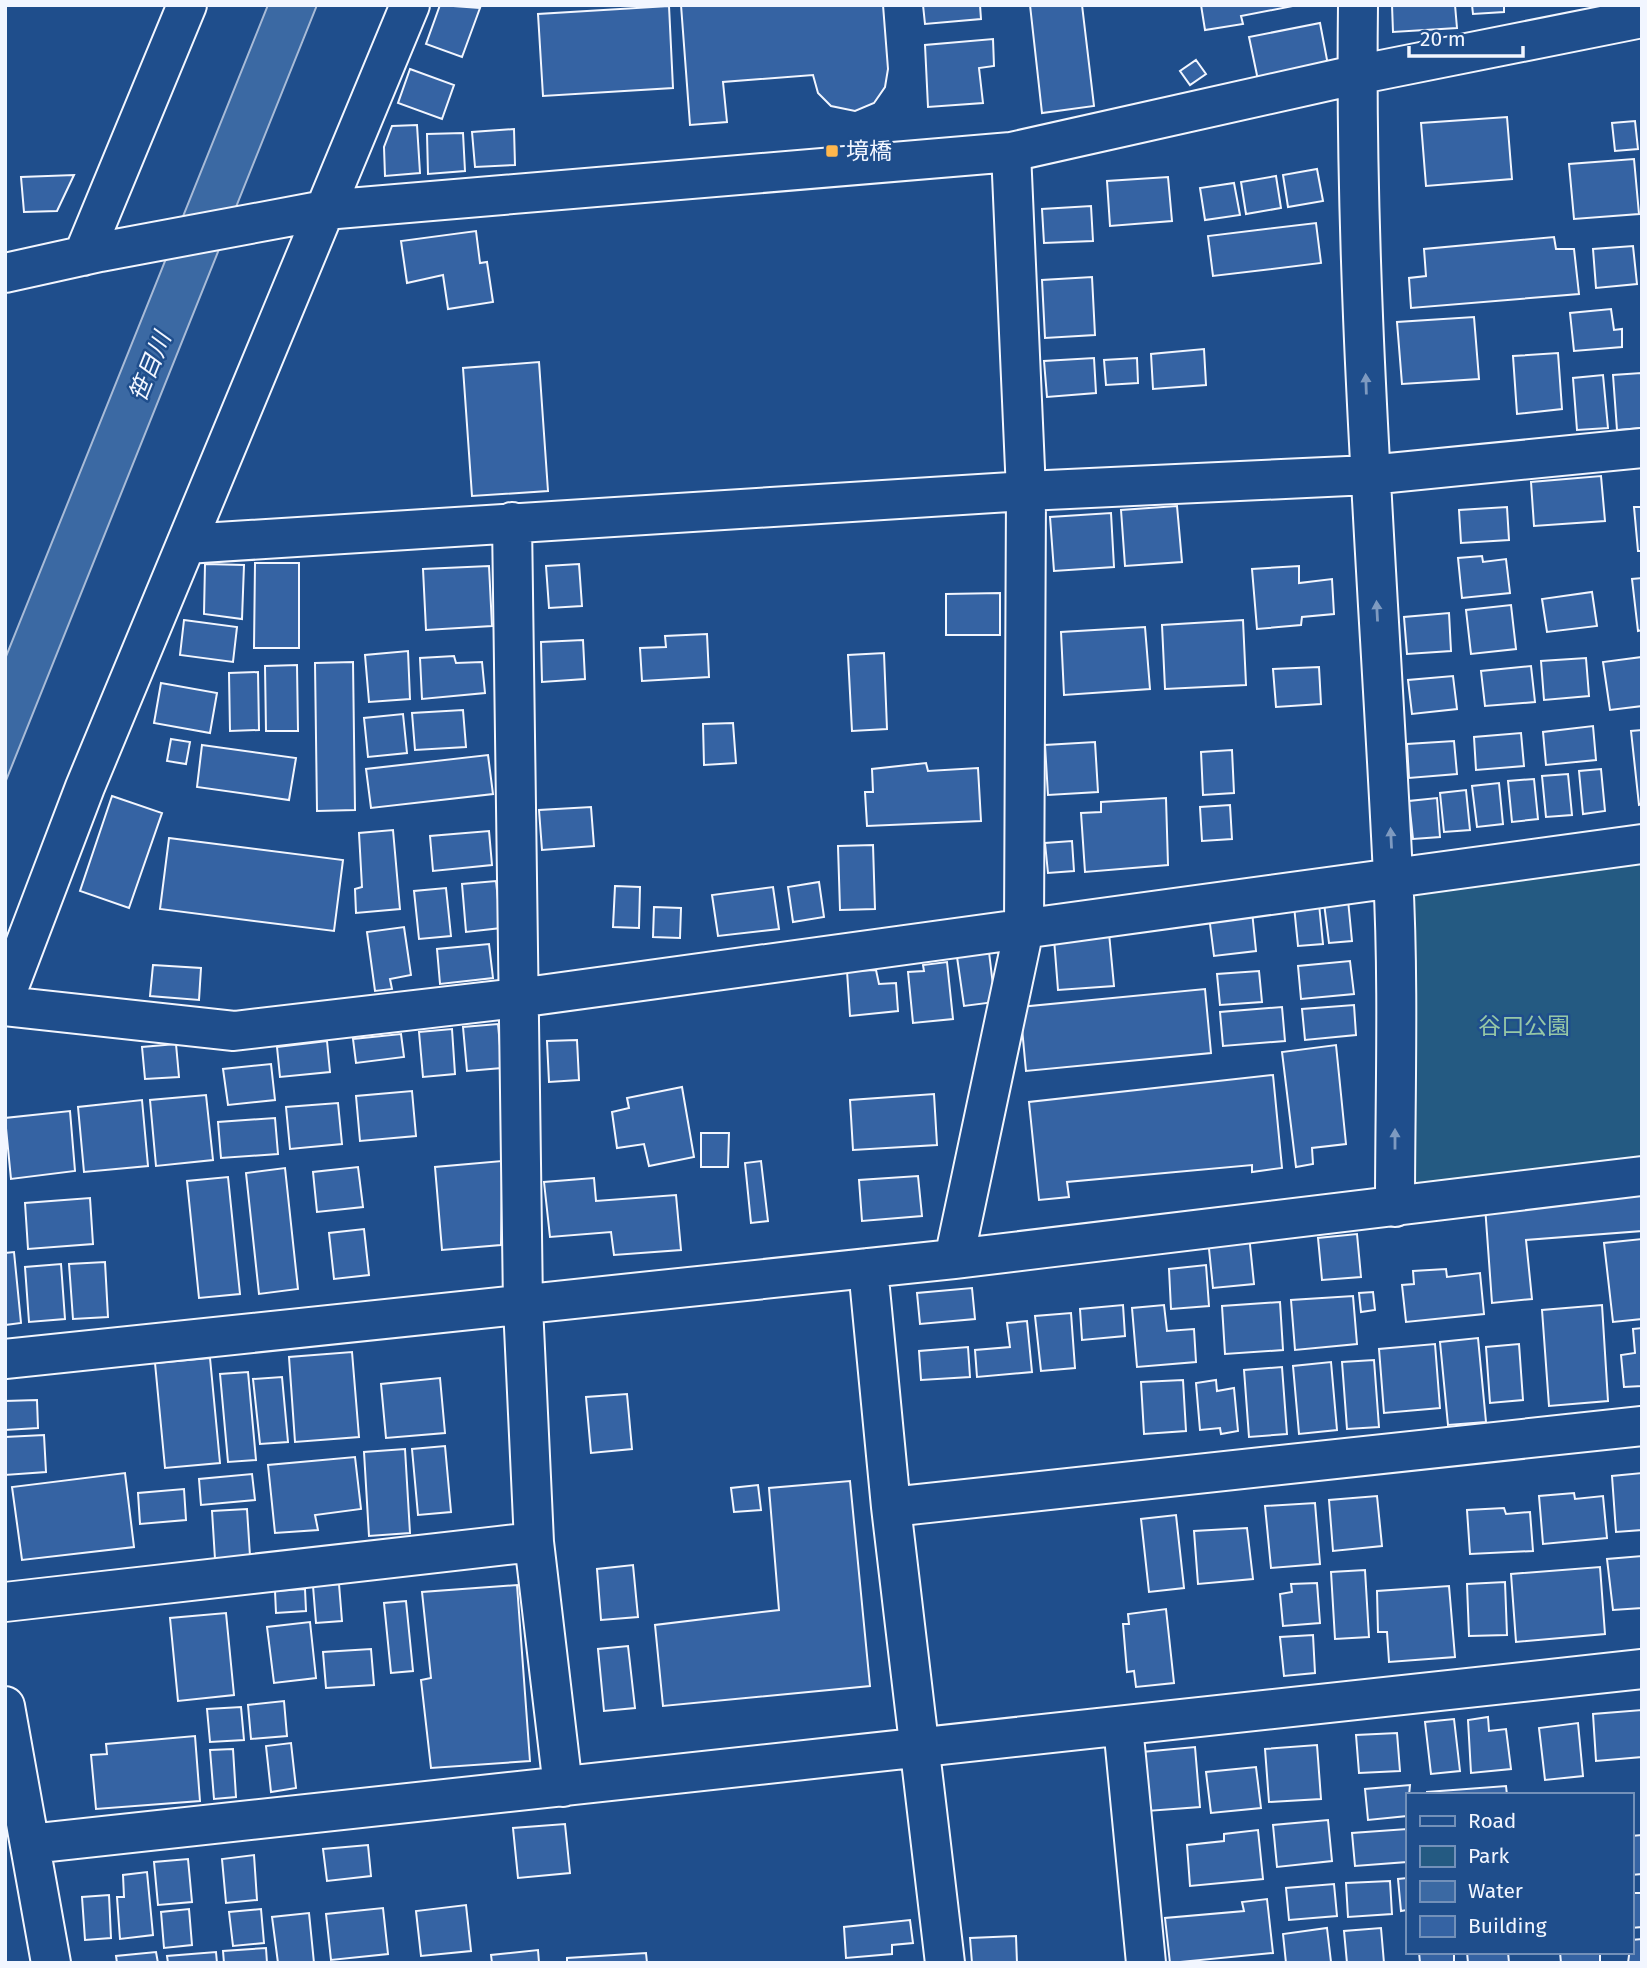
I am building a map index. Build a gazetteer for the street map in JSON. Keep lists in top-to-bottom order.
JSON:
{
  "water": ["笹目川"],
  "parks": ["谷口公園"],
  "places": {
    "transit": ["境橋"]
  },
  "legend": [
    "Road",
    "Park",
    "Water",
    "Building"
  ],
  "scale_bar": "20 m"
}
